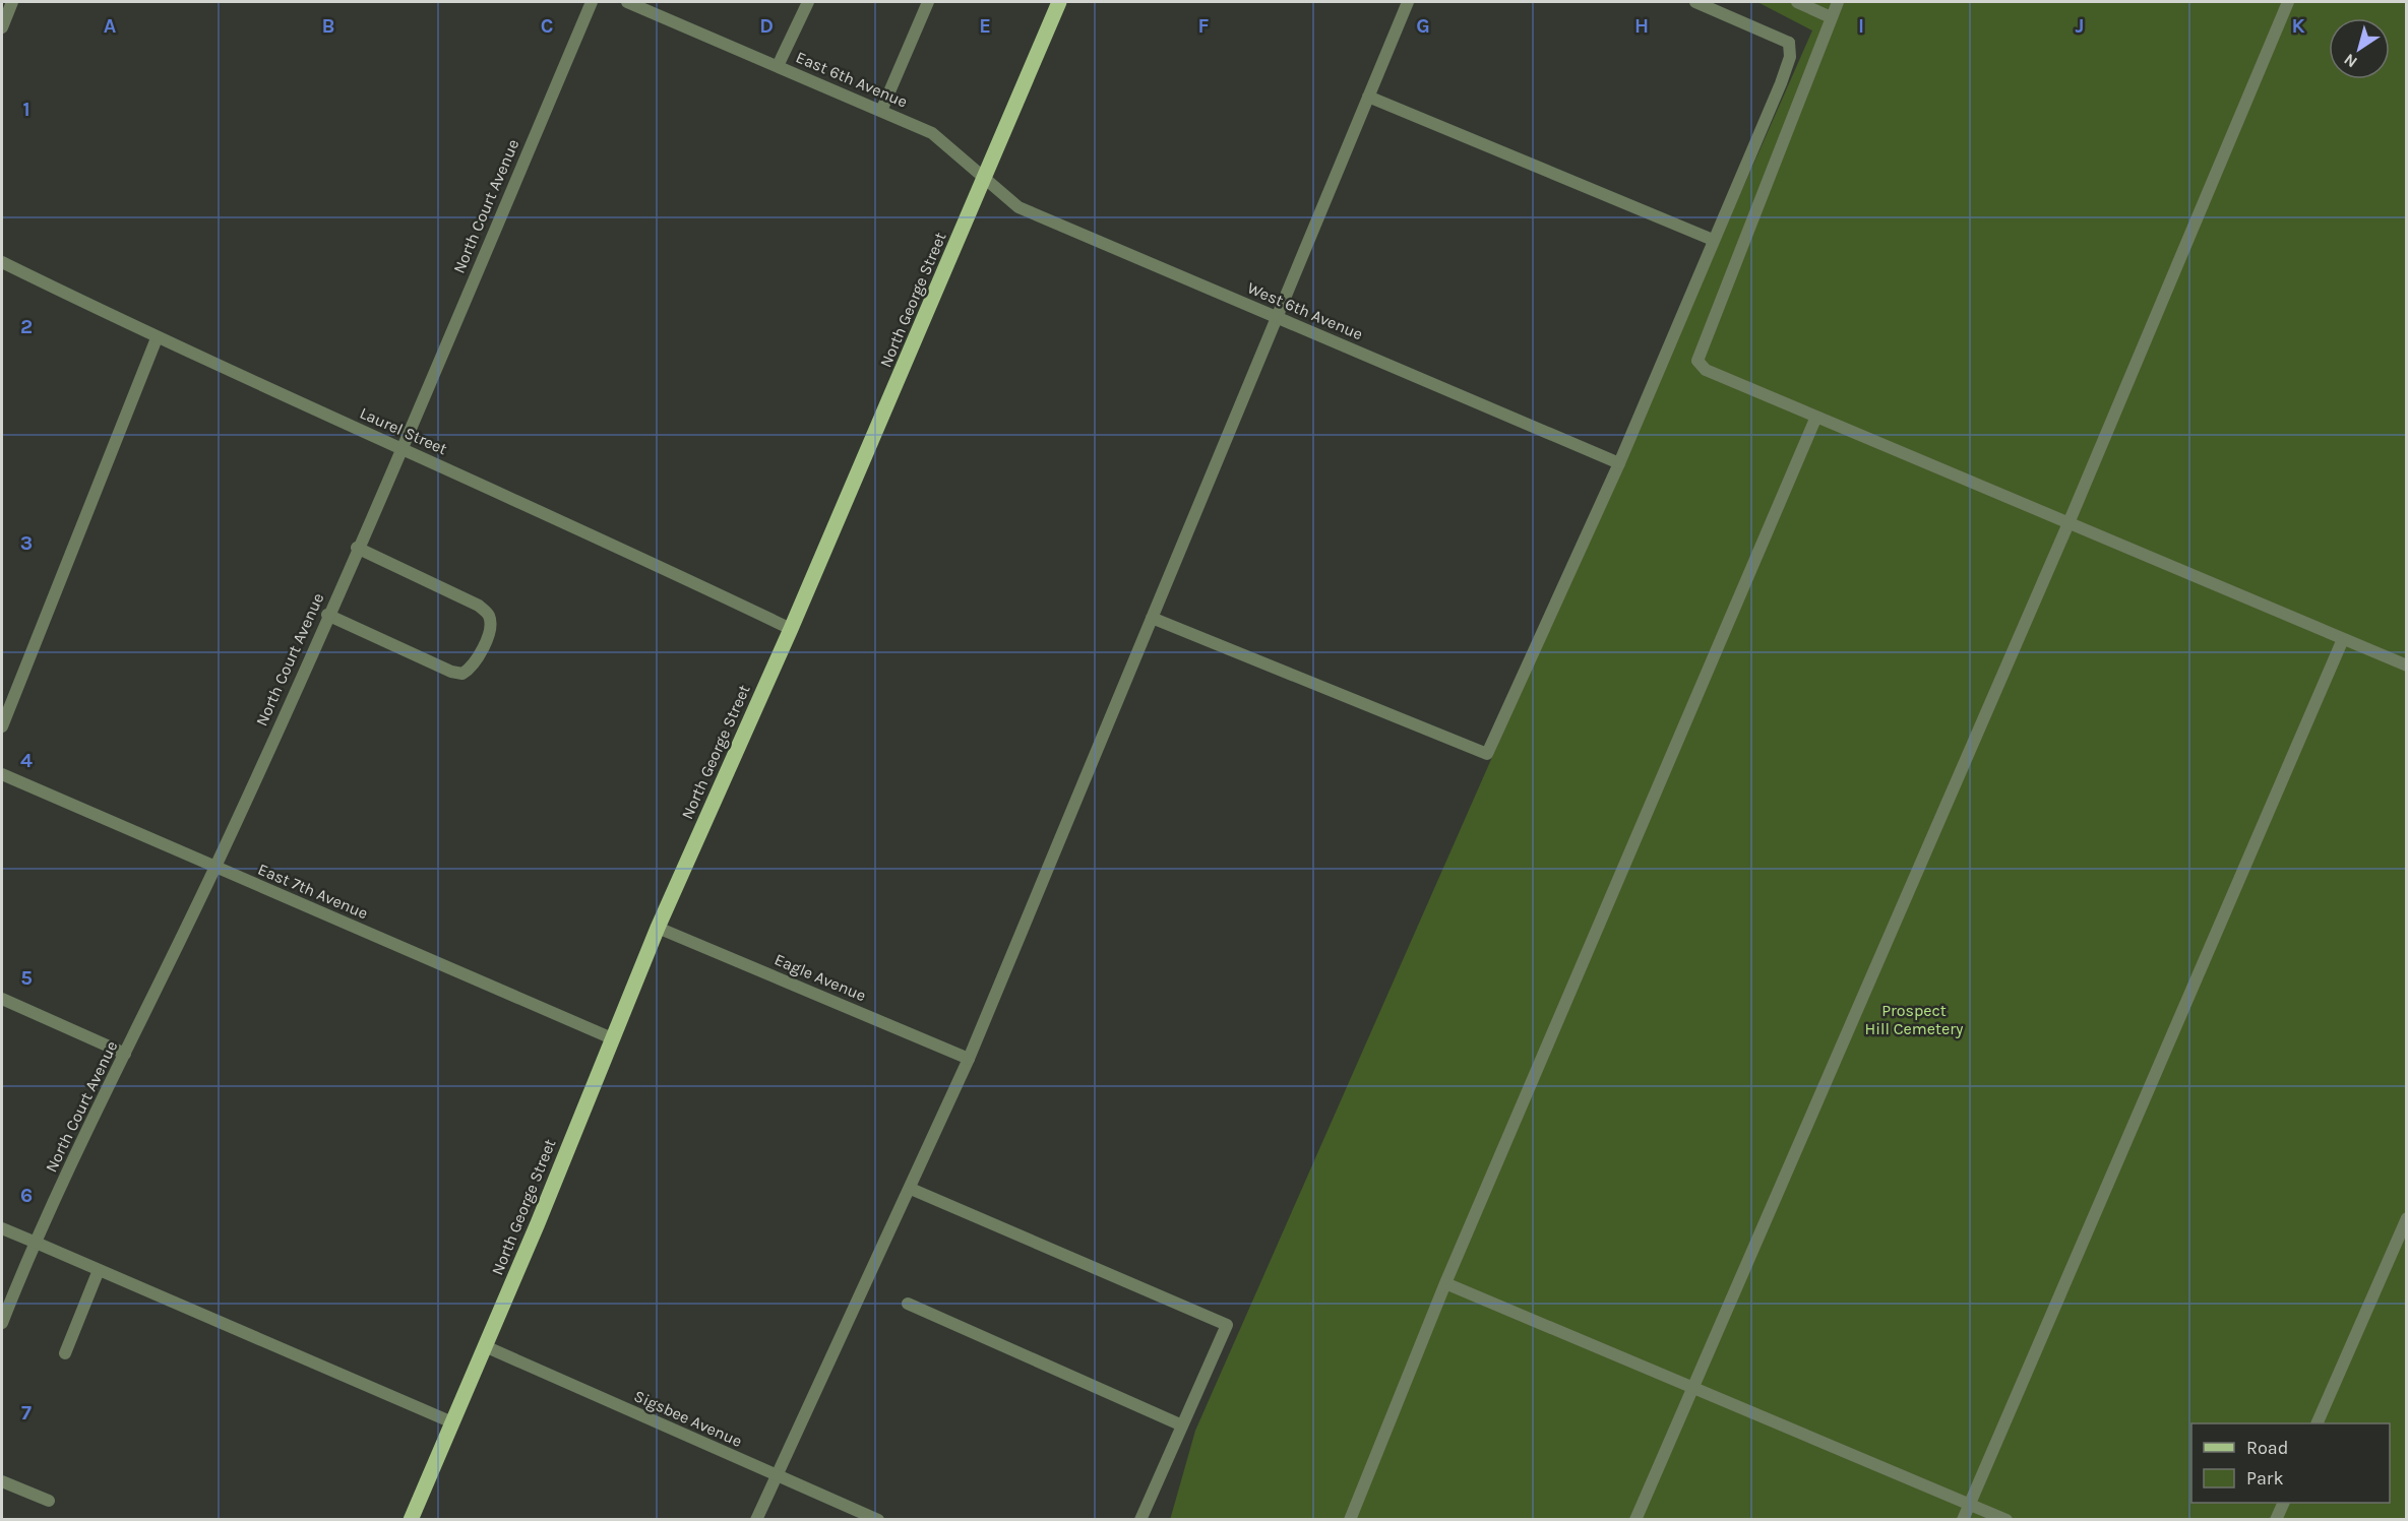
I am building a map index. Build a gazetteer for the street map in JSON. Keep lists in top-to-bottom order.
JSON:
{
  "streets": {
    "main road": ["North George Street"],
    "street": [
      "East 6th Avenue",
      "North Court Avenue",
      "West 6th Avenue",
      "Laurel Street",
      "East 7th Avenue",
      "Eagle Avenue",
      "Sigsbee Avenue"
    ]
  },
  "crossings": [
    ["East 6th Avenue", "North George Street"],
    ["East 6th Avenue", "West 6th Avenue"],
    ["North Court Avenue", "Laurel Street"],
    ["North Court Avenue", "East 7th Avenue"],
    ["North George Street", "West 6th Avenue"],
    ["North George Street", "Laurel Street"],
    ["North George Street", "East 7th Avenue"],
    ["North George Street", "Eagle Avenue"],
    ["North George Street", "Sigsbee Avenue"]
  ],
  "parks": ["Prospect Hill Cemetery"],
  "legend": ["Road", "Park"],
  "north": "bottom left",
  "grid": {
    "columns": [
      "A",
      "B",
      "C",
      "D",
      "E",
      "F",
      "G",
      "H",
      "I",
      "J",
      "K"
    ],
    "rows": [
      "1",
      "2",
      "3",
      "4",
      "5",
      "6",
      "7"
    ]
  }
}
